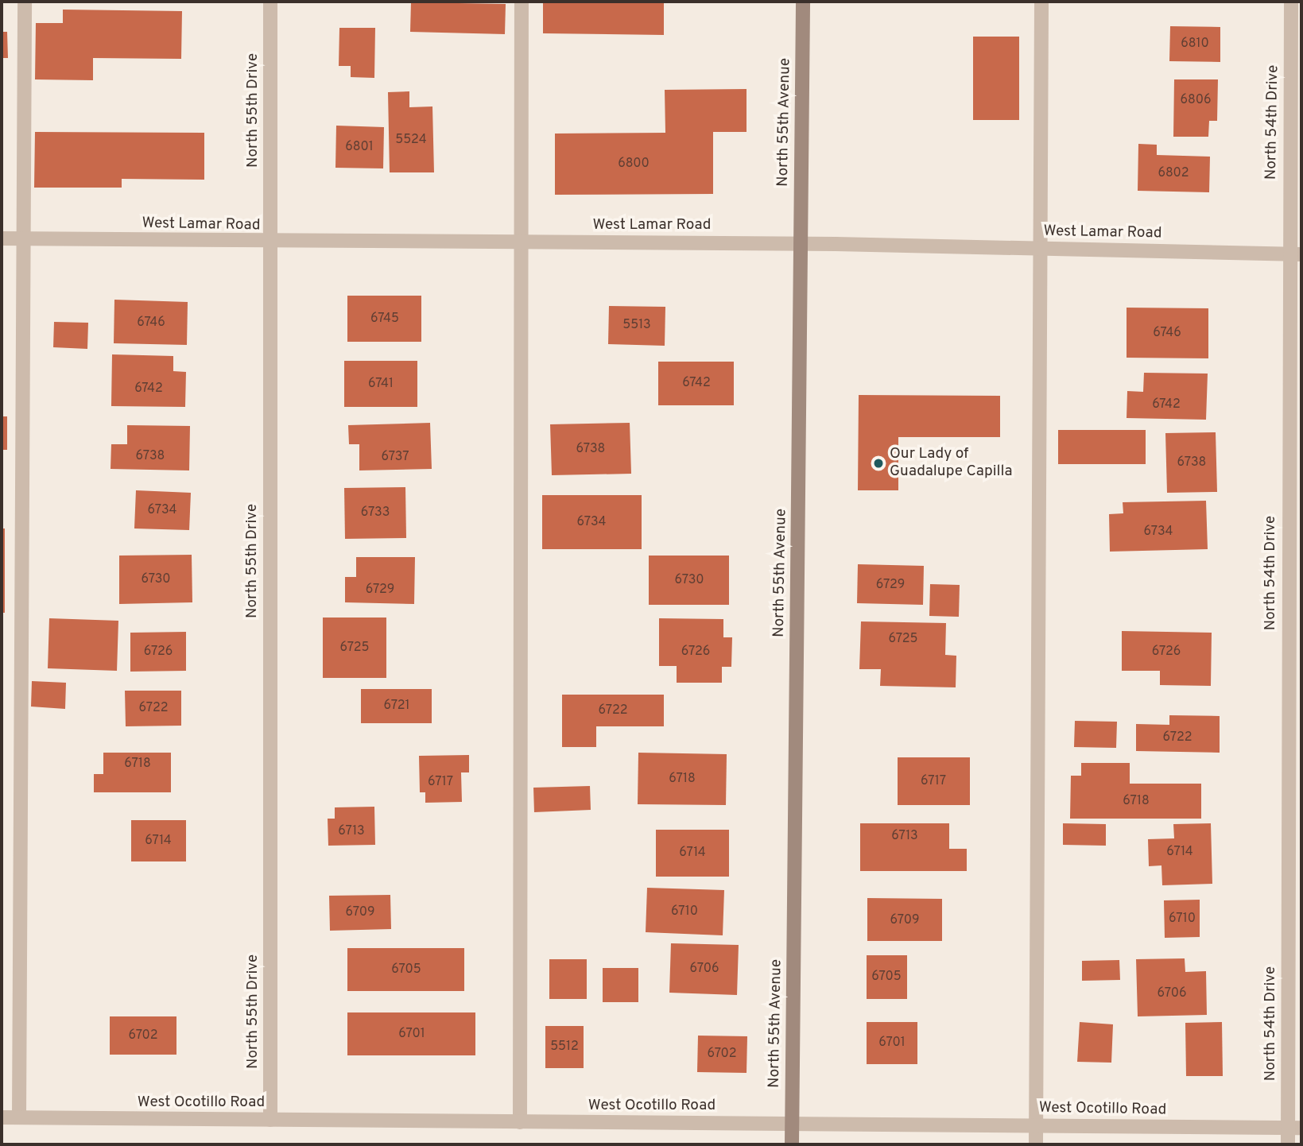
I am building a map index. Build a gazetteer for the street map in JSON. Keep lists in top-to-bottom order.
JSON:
{
  "streets": {
    "street": [
      "North 55th Drive",
      "North 55th Avenue",
      "North 54th Drive",
      "West Lamar Road",
      "West Ocotillo Road"
    ]
  },
  "crossings": [
    ["North 55th Drive", "West Lamar Road"],
    ["North 55th Drive", "West Ocotillo Road"],
    ["North 55th Avenue", "West Lamar Road"],
    ["North 55th Avenue", "West Ocotillo Road"],
    ["North 54th Drive", "West Lamar Road"],
    ["North 54th Drive", "West Ocotillo Road"]
  ],
  "places": ["Our Lady of Guadalupe Capilla"],
  "house_numbers": [
    "6810",
    "6806",
    "5524",
    "6801",
    "6800",
    "6802",
    "6745",
    "6746",
    "5513",
    "6746",
    "6742",
    "6741",
    "6742",
    "6742",
    "6738",
    "6738",
    "6737",
    "6738",
    "6734",
    "6733",
    "6734",
    "6734",
    "6730",
    "6730",
    "6729",
    "6729",
    "6725",
    "6725",
    "6726",
    "6726",
    "6726",
    "6721",
    "6722",
    "6722",
    "6722",
    "6718",
    "6718",
    "6717",
    "6717",
    "6718",
    "6713",
    "6713",
    "6714",
    "6714",
    "6714",
    "6710",
    "6709",
    "6710",
    "6709",
    "6706",
    "6705",
    "6705",
    "6706",
    "6701",
    "6702",
    "6701",
    "5512",
    "6702"
  ]
}
